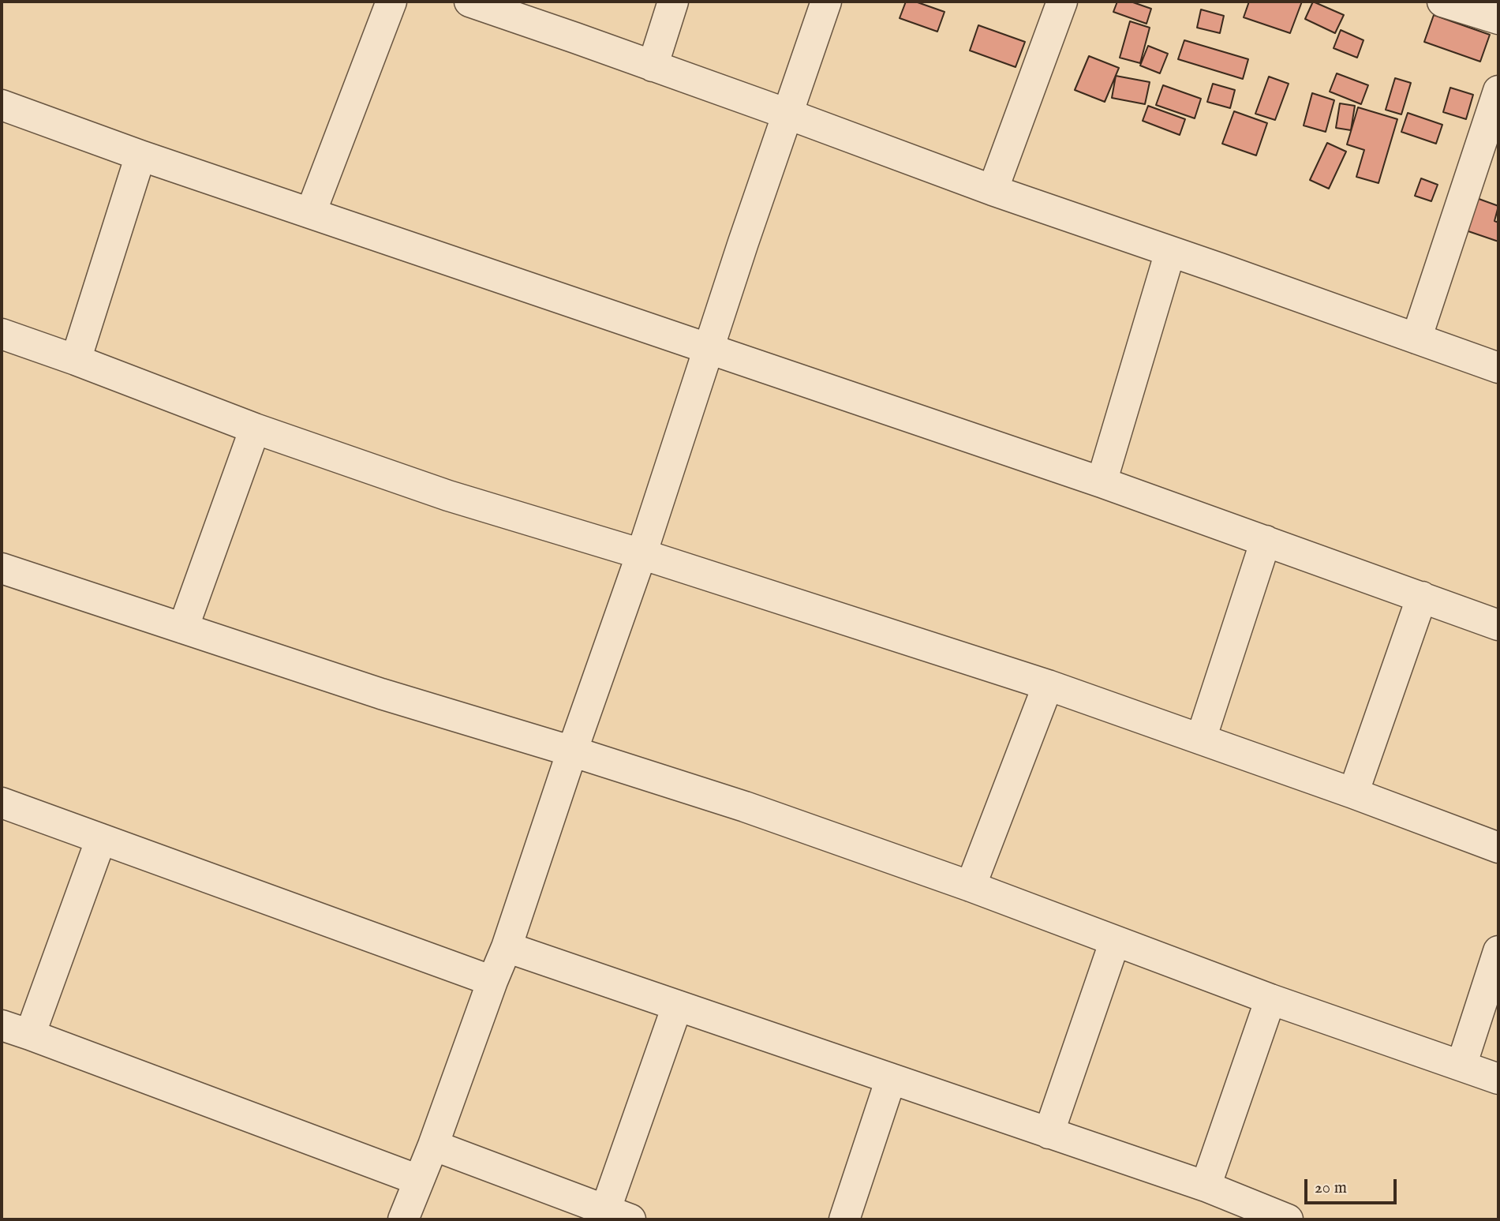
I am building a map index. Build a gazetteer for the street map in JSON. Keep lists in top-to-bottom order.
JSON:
{
  "scale_bar": "20 m"
}
